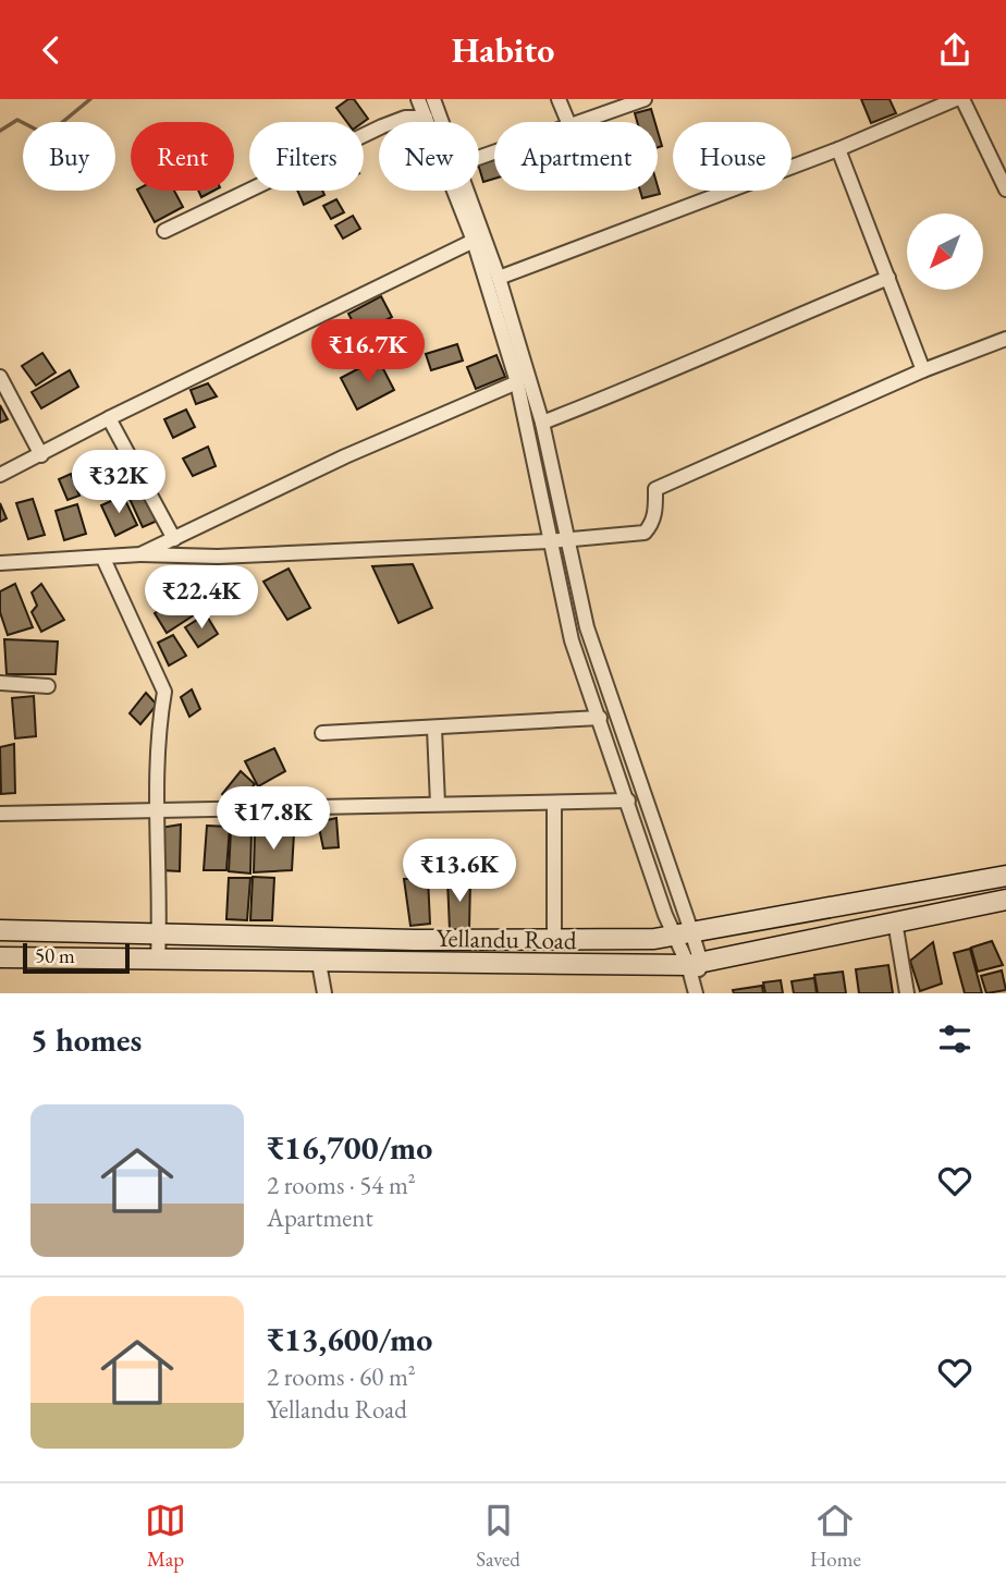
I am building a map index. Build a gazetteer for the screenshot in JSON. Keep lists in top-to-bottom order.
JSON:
{
  "streets": {
    "main road": ["Yellandu Road"]
  },
  "scale_bar": "50 m",
  "north": "bottom left",
  "page": {
    "header": "Habito",
    "chip": [
      "Buy",
      "Rent",
      "Filters",
      "New",
      "Apartment",
      "House"
    ],
    "price": [
      "₹16.7K",
      "₹32K",
      "₹22.4K",
      "₹17.8K",
      "₹13.6K"
    ],
    "scale": "50 m",
    "heading": "5 homes",
    "list": [
      {
        "name": "₹16,700/mo",
        "note": "2 rooms · 54 m² · Apartment"
      },
      {
        "name": "₹13,600/mo",
        "note": "2 rooms · 60 m² · Yellandu Road"
      }
    ],
    "tabs": ["Map", "Saved", "Home"]
  }
}
